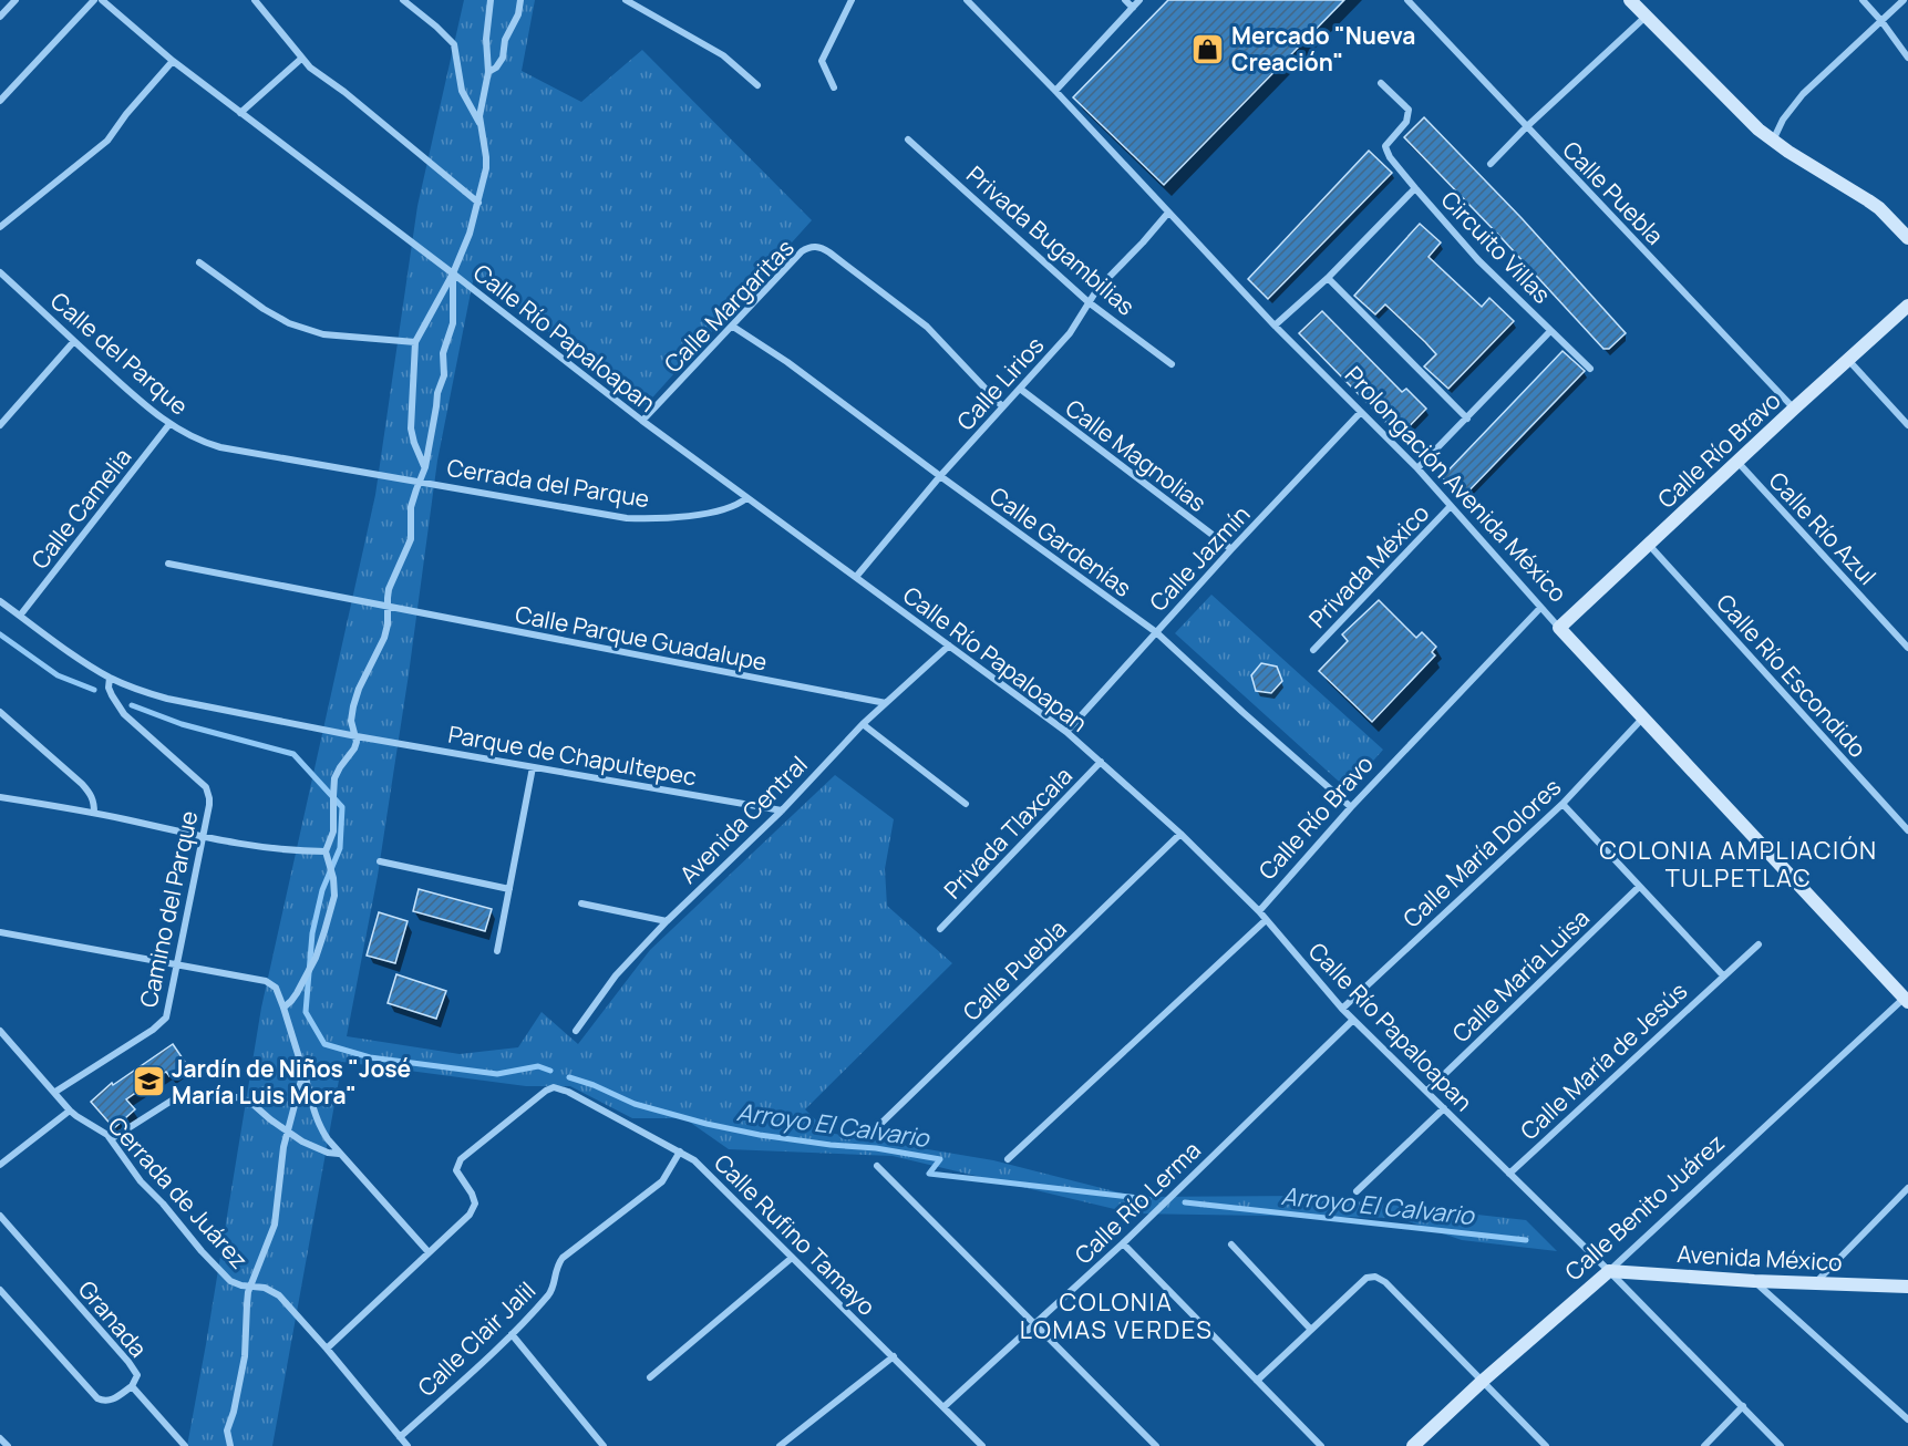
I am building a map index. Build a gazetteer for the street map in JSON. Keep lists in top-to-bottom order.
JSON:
{
  "streets": {
    "street": [
      "Calle Puebla",
      "Privada Bugambilias",
      "Circuito Villas",
      "Calle Margaritas",
      "Calle Río Papaloapan",
      "Calle del Parque",
      "Calle Lirios",
      "Calle Río Bravo",
      "Calle Magnolias",
      "Cerrada del Parque",
      "Prolongación Avenida México",
      "Calle Camelia",
      "Calle Río Azul",
      "Calle Gardenías",
      "Calle Jazmín",
      "Privada México",
      "Calle Parque Guadalupe",
      "Calle Río Escondido",
      "Parque de Chapultepec",
      "Avenida Central",
      "Privada Tlaxcala",
      "Calle María Dolores",
      "Camino del Parque",
      "Calle María Luisa",
      "Calle María de Jesús",
      "Cerrada de Juárez",
      "Calle Río Lerma",
      "Calle Benito Juárez",
      "Calle Rufino Tamayo",
      "Avenida México",
      "Granada",
      "Calle Clair Jalil"
    ]
  },
  "crossings": [
    ["Calle Puebla", "Calle Río Papaloapan"],
    ["Calle Puebla", "Calle Río Bravo"],
    ["Privada Bugambilias", "Calle Lirios"],
    ["Circuito Villas", "Prolongación Avenida México"],
    ["Calle Margaritas", "Calle Río Papaloapan"],
    ["Calle Margaritas", "Calle Lirios"],
    ["Calle Margaritas", "Calle Gardenías"],
    ["Calle Río Papaloapan", "Calle Lirios"],
    ["Calle Río Papaloapan", "Calle Río Bravo"],
    ["Calle Río Papaloapan", "Cerrada del Parque"],
    ["Calle Río Papaloapan", "Calle Jazmín"],
    ["Calle Río Papaloapan", "Avenida Central"],
    ["Calle Río Papaloapan", "Privada Tlaxcala"],
    ["Calle Río Papaloapan", "Calle María Dolores"],
    ["Calle Río Papaloapan", "Calle María Luisa"],
    ["Calle Río Papaloapan", "Calle María de Jesús"],
    ["Calle Río Papaloapan", "Calle Río Lerma"],
    ["Calle Río Papaloapan", "Calle Benito Juárez"],
    ["Calle Río Papaloapan", "Avenida México"],
    ["Calle del Parque", "Cerrada del Parque"],
    ["Calle del Parque", "Calle Camelia"],
    ["Calle Lirios", "Calle Magnolias"],
    ["Calle Lirios", "Prolongación Avenida México"],
    ["Calle Lirios", "Calle Gardenías"],
    ["Calle Río Bravo", "Prolongación Avenida México"],
    ["Calle Río Bravo", "Calle Río Azul"],
    ["Calle Río Bravo", "Calle Gardenías"],
    ["Calle Río Bravo", "Calle Río Escondido"],
    ["Calle Magnolias", "Calle Jazmín"],
    ["Prolongación Avenida México", "Calle Jazmín"],
    ["Prolongación Avenida México", "Privada México"],
    ["Prolongación Avenida México", "Calle María Dolores"],
    ["Prolongación Avenida México", "Calle Benito Juárez"],
    ["Calle Camelia", "Parque de Chapultepec"],
    ["Calle Gardenías", "Calle Jazmín"],
    ["Calle Parque Guadalupe", "Avenida Central"],
    ["Parque de Chapultepec", "Avenida Central"],
    ["Parque de Chapultepec", "Camino del Parque"],
    ["Camino del Parque", "Cerrada de Juárez"],
    ["Calle Río Lerma", "Calle Rufino Tamayo"],
    ["Calle Benito Juárez", "Avenida México"],
    ["Calle Rufino Tamayo", "Calle Clair Jalil"]
  ],
  "districts": ["COLONIA AMPLIACIÓN TULPETLAC", "COLONIA LOMAS VERDES"],
  "water": ["Arroyo El Calvario"],
  "places": {
    "shop": ["Mercado \"Nueva Creación\""],
    "school or university": ["Jardín de Niños \"José María Luis Mora\""]
  }
}
